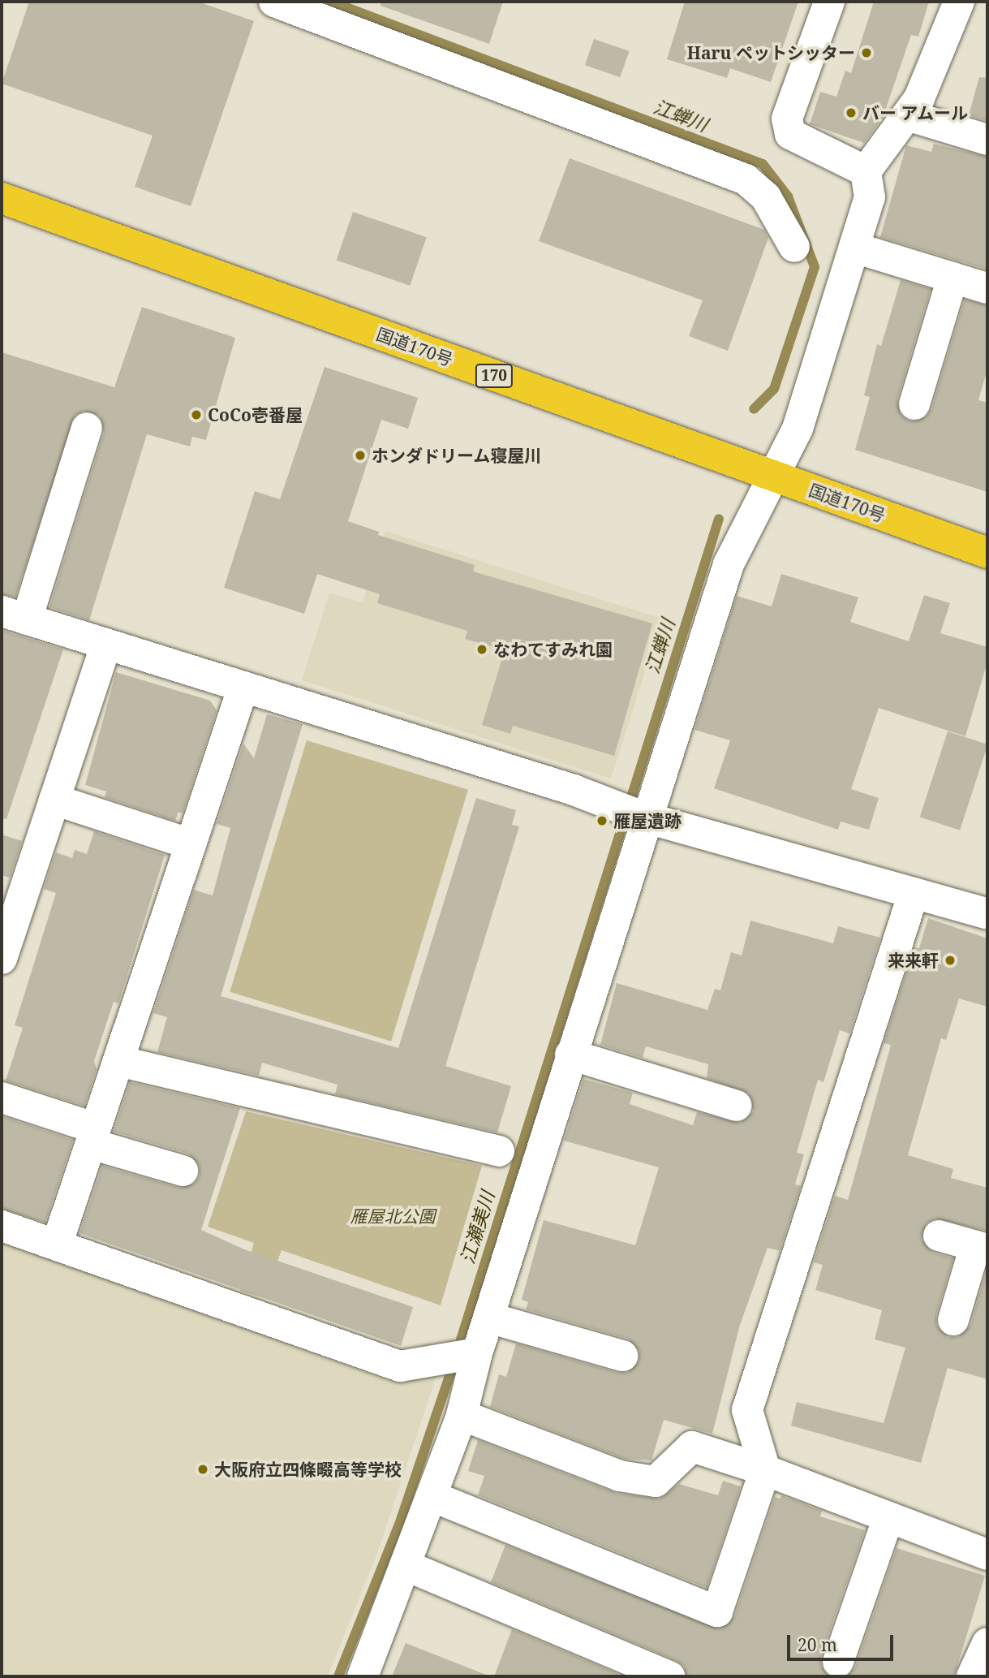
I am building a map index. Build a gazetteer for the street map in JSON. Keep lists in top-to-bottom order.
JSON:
{
  "streets": {
    "highway": ["国道170号", "170"]
  },
  "water": ["江蝉川", "江瀬美川"],
  "parks": ["雁屋北公園"],
  "places": [
    "Haru ペットシッター",
    "バー アムール",
    "CoCo壱番屋",
    "ホンダドリーム寝屋川",
    "なわてすみれ園",
    "雁屋遺跡",
    "来来軒",
    "大阪府立四條畷高等学校"
  ],
  "scale_bar": "20 m"
}
